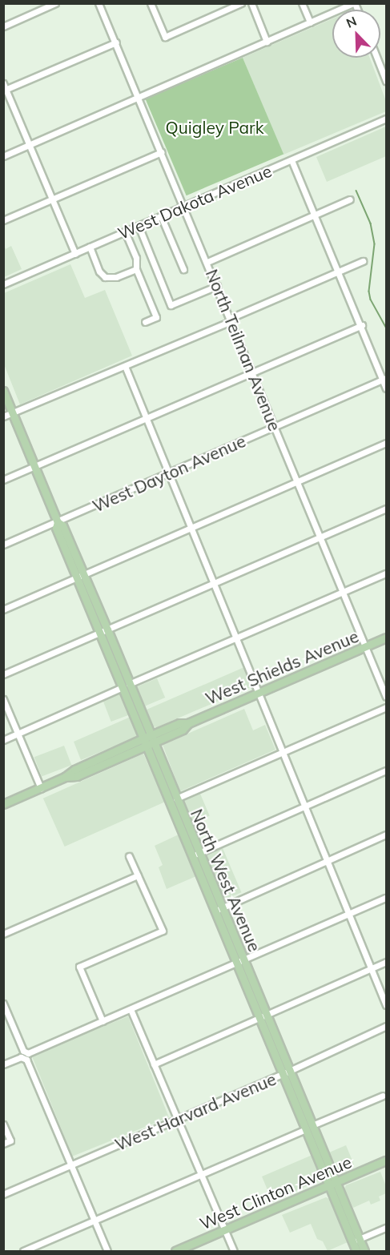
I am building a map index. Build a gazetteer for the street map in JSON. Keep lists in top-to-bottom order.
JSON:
{
  "streets": {
    "main road": ["West Shields Avenue", "North West Avenue", "West Clinton Avenue"],
    "street": [
      "West Dakota Avenue",
      "North Teilman Avenue",
      "West Dayton Avenue",
      "West Harvard Avenue"
    ]
  },
  "crossings": [
    ["West Dakota Avenue", "North Teilman Avenue"],
    ["North Teilman Avenue", "West Dayton Avenue"],
    ["North Teilman Avenue", "West Shields Avenue"],
    ["West Dayton Avenue", "North West Avenue"],
    ["West Shields Avenue", "North West Avenue"],
    ["North West Avenue", "West Harvard Avenue"],
    ["North West Avenue", "West Clinton Avenue"]
  ],
  "parks": ["Quigley Park"],
  "north": "top left"
}
